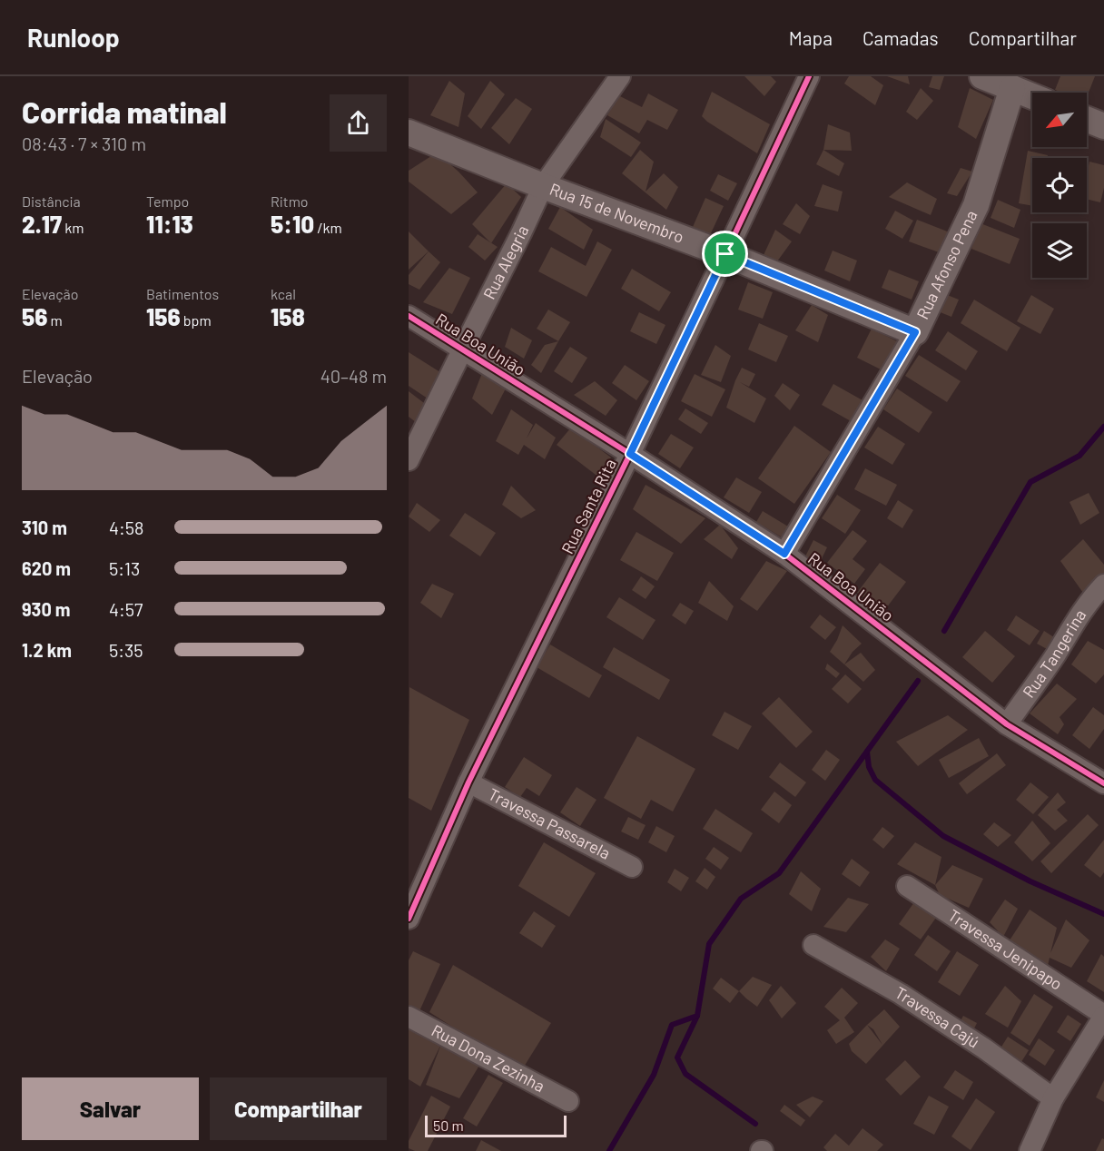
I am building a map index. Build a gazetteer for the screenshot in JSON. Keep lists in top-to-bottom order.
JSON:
{
  "streets": {
    "street": [
      "Rua 15 de Novembro",
      "Rua Alegria",
      "Rua Afonso Pena",
      "Rua Boa União",
      "Rua Santa Rita",
      "Rua Tangerina",
      "Travessa Passarela",
      "Travessa Jenipapo",
      "Travessa Cajú",
      "Rua Dona Zezinha"
    ]
  },
  "crossings": [
    ["Rua 15 de Novembro", "Rua Alegria"],
    ["Rua 15 de Novembro", "Rua Afonso Pena"],
    ["Rua 15 de Novembro", "Rua Santa Rita"],
    ["Rua Alegria", "Rua Boa União"],
    ["Rua Afonso Pena", "Rua Boa União"],
    ["Rua Boa União", "Rua Santa Rita"],
    ["Rua Boa União", "Rua Tangerina"],
    ["Rua Santa Rita", "Travessa Passarela"]
  ],
  "scale_bar": "50 m",
  "north": "bottom left",
  "page": {
    "header": "Runloop",
    "nav": ["Mapa", "Camadas", "Compartilhar"],
    "heading": ["Corrida matinal", "08:43 · 7 × 310 m"],
    "stats": [
      ["Distância", "2.17 km"],
      ["Tempo", "11:13"],
      ["Ritmo", "5:10 /km"],
      ["Elevação", "56 m"],
      ["Batimentos", "156 bpm"],
      ["kcal", "158"]
    ],
    "chart": ["Elevação", "40–48 m"],
    "list": [
      {
        "name": "310 m",
        "note": "4:58"
      },
      {
        "name": "620 m",
        "note": "5:13"
      },
      {
        "name": "930 m",
        "note": "4:57"
      },
      {
        "name": "1.2 km",
        "note": "5:35"
      }
    ],
    "buttons": ["Salvar", "Compartilhar"],
    "scale": "50 m"
  }
}
